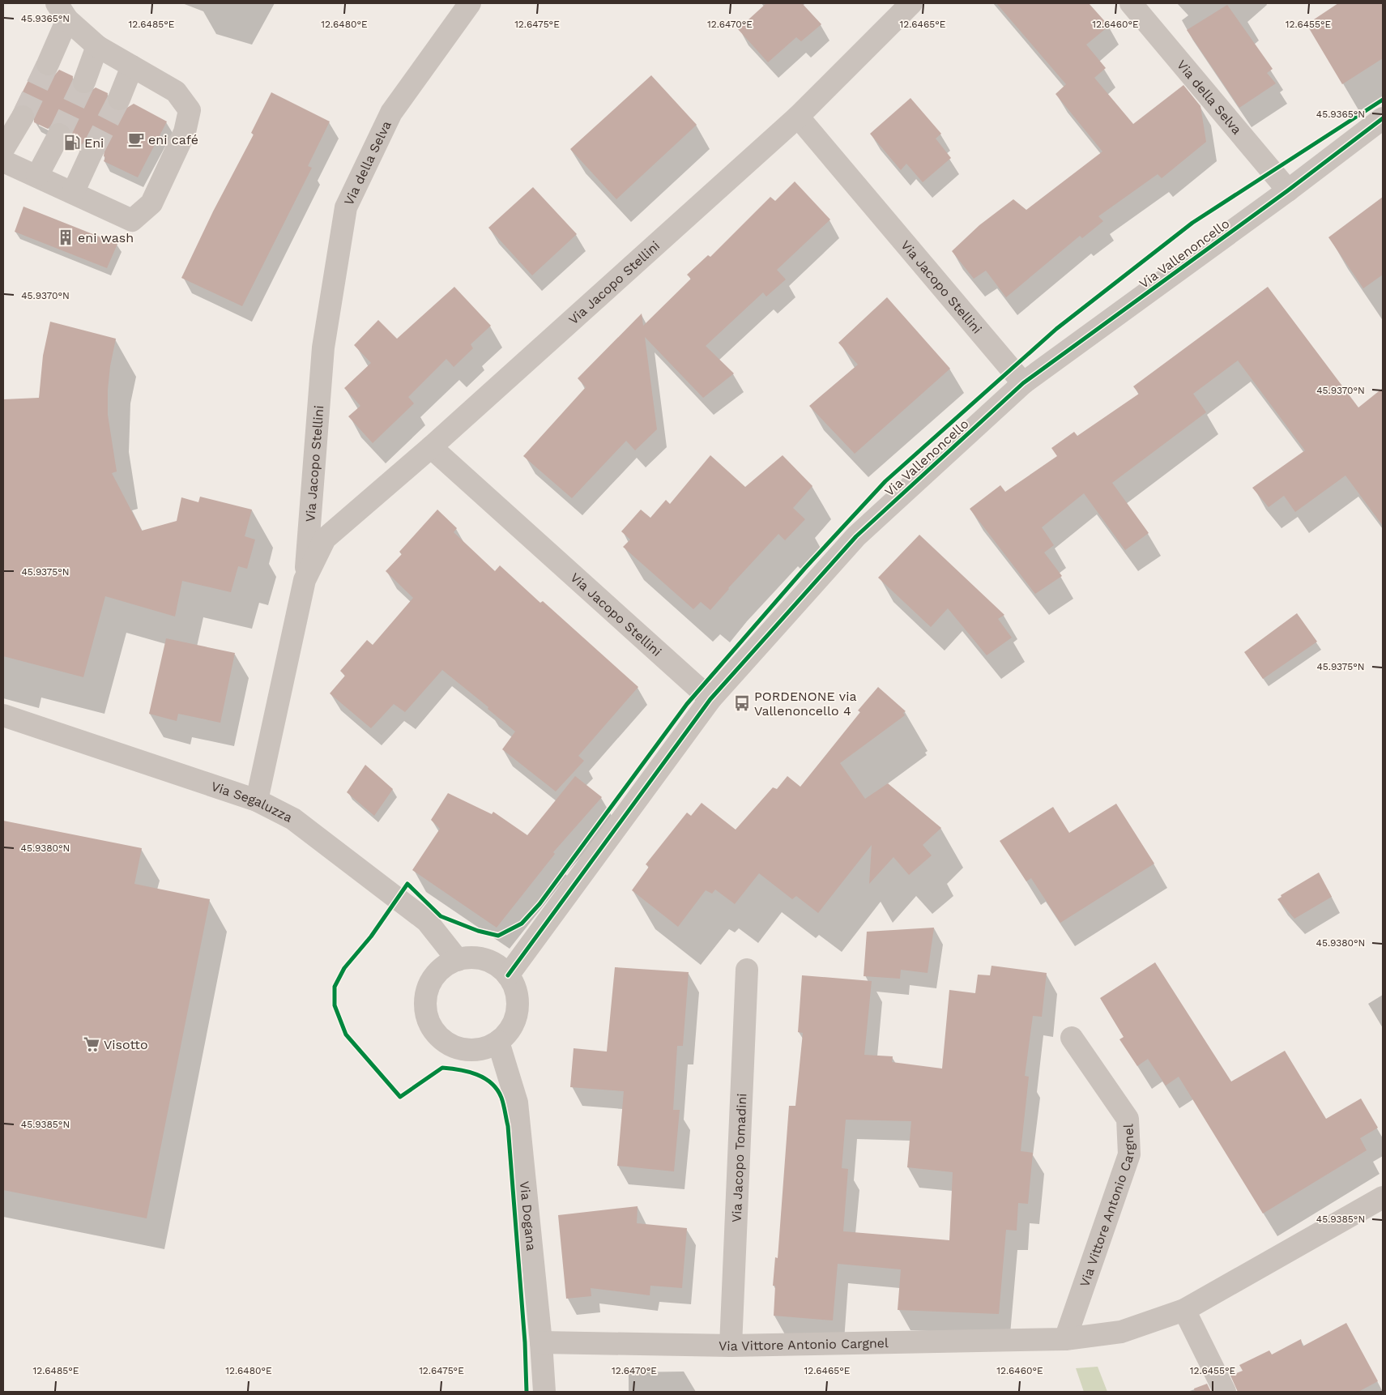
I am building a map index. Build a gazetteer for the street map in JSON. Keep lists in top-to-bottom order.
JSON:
{
  "streets": {
    "street": [
      "Via della Selva",
      "Via Vallenoncello",
      "Via Jacopo Stellini",
      "Via Segaluzza",
      "Via Jacopo Tomadini",
      "Via Vittore Antonio Cargnel",
      "Via Dogana"
    ]
  },
  "crossings": [
    ["Via della Selva", "Via Vallenoncello"],
    ["Via della Selva", "Via Jacopo Stellini"],
    ["Via Vallenoncello", "Via Jacopo Stellini"],
    ["Via Vallenoncello", "Via Segaluzza"],
    ["Via Vallenoncello", "Via Dogana"],
    ["Via Jacopo Stellini", "Via Segaluzza"],
    ["Via Segaluzza", "Via Dogana"],
    ["Via Jacopo Tomadini", "Via Vittore Antonio Cargnel"],
    ["Via Vittore Antonio Cargnel", "Via Dogana"]
  ],
  "places": {
    "cafe": ["eni café"],
    "fuel station": ["Eni"],
    "building": ["eni wash"],
    "bus stop": ["PORDENONE via Vallenoncello 4"],
    "supermarket": ["Visotto"]
  },
  "coordinates": [
    "45.9365°N",
    "12.6485°E",
    "12.6480°E",
    "12.6475°E",
    "12.6470°E",
    "12.6465°E",
    "12.6460°E",
    "12.6455°E",
    "45.9370°N",
    "45.9375°N",
    "45.9380°N",
    "45.9385°N"
  ]
}
